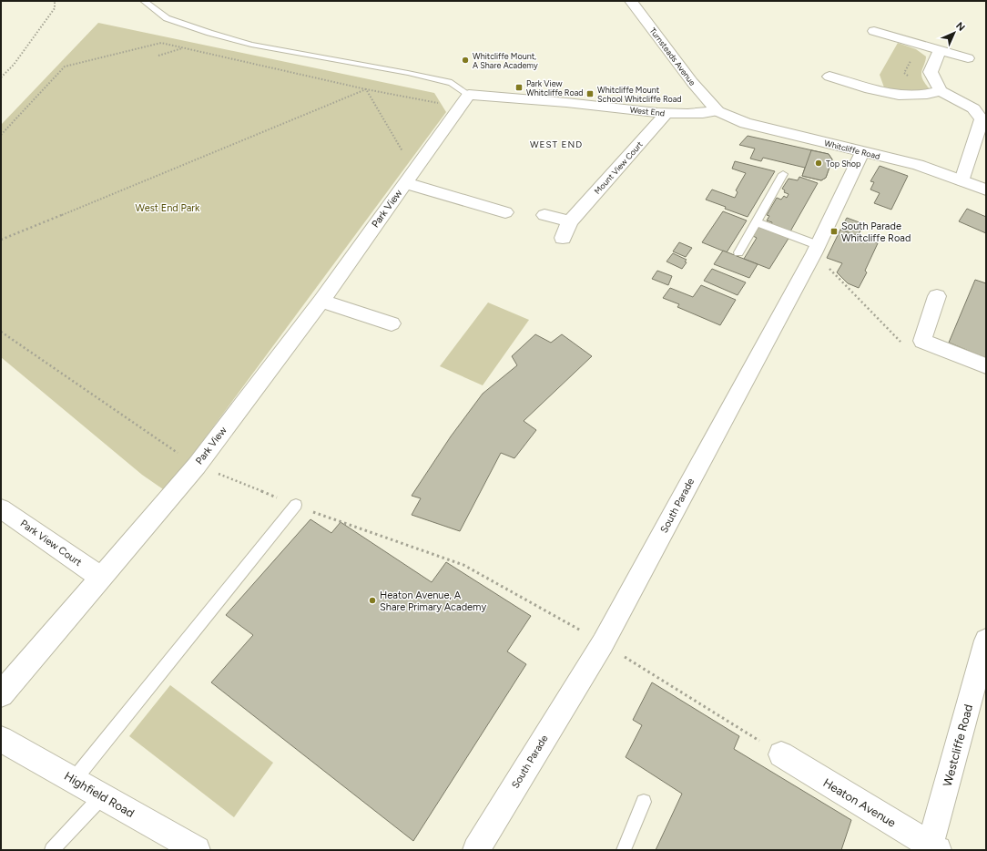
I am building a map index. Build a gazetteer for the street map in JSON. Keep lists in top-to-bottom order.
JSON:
{
  "streets": {
    "street": [
      "Turnsteads Avenue",
      "West End",
      "Whitcliffe Road",
      "Mount View Court",
      "Park View",
      "South Parade",
      "Park View Court",
      "Westcliffe Road",
      "Highfield Road",
      "Heaton Avenue"
    ]
  },
  "crossings": [
    ["Turnsteads Avenue", "West End"],
    ["Turnsteads Avenue", "Whitcliffe Road"],
    ["West End", "Whitcliffe Road"],
    ["West End", "Mount View Court"],
    ["West End", "Park View"],
    ["Whitcliffe Road", "South Parade"],
    ["Park View", "Park View Court"],
    ["Westcliffe Road", "Heaton Avenue"]
  ],
  "districts": ["WEST END"],
  "parks": ["West End Park"],
  "places": {
    "other": ["Whitcliffe Mount, A Share Academy", "Top Shop", "Heaton Avenue, A Share Primary Academy"],
    "transit": ["Park View Whitcliffe Road", "Whitcliffe Mount School Whitcliffe Road", "South Parade Whitcliffe Road"]
  },
  "north": "top right"
}
